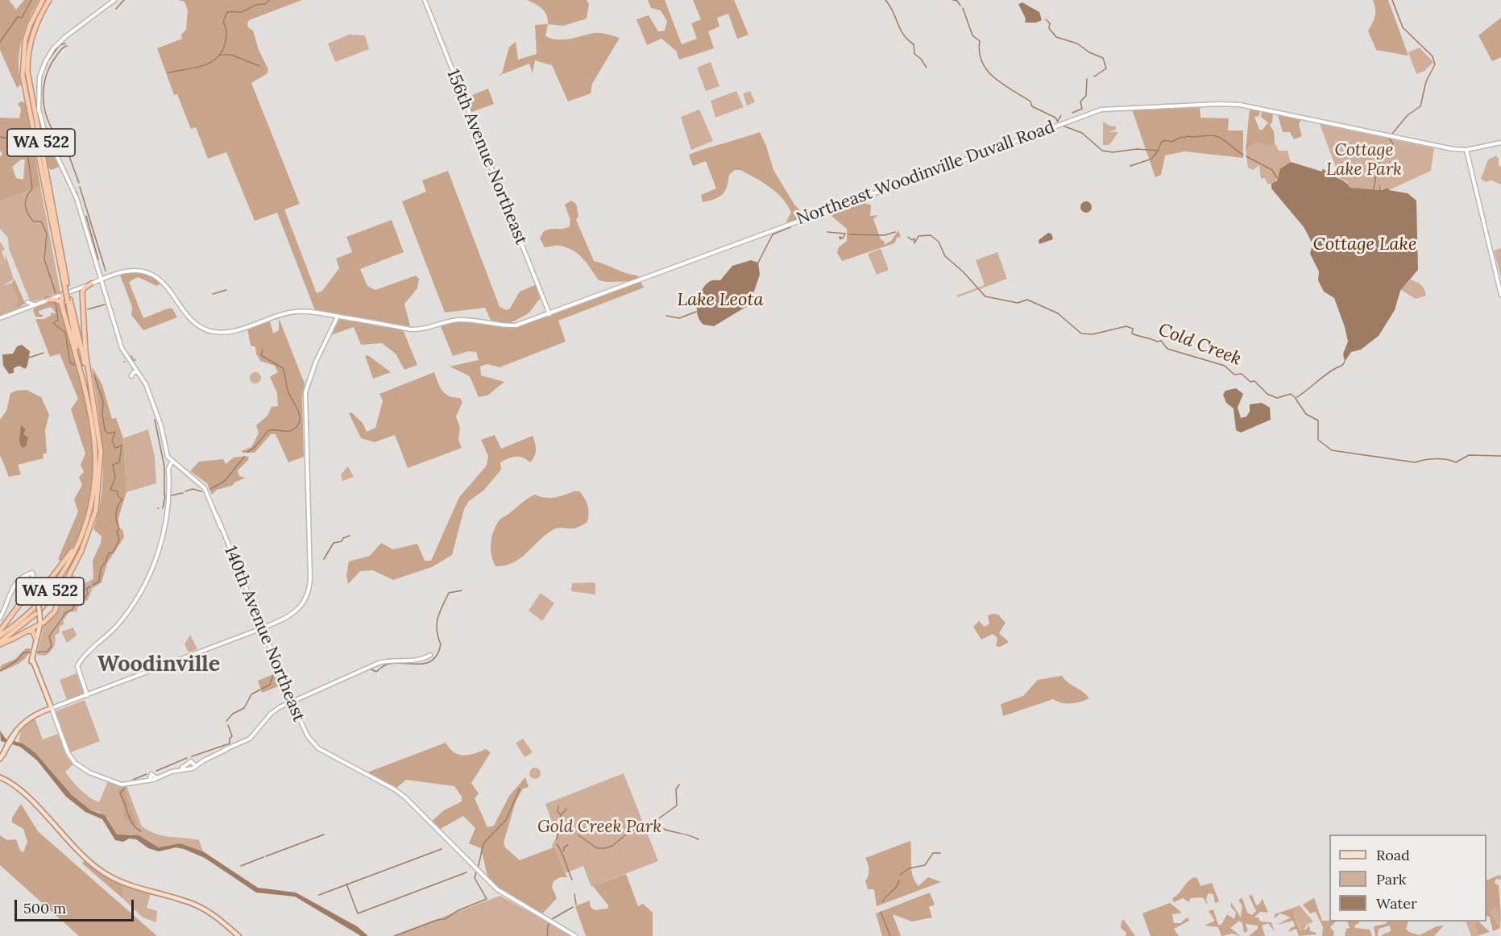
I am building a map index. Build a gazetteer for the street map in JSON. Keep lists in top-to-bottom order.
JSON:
{
  "streets": {
    "highway": ["WA 522"],
    "main road": ["156th Avenue Northeast", "Northeast Woodinville Duvall Road", "140th Avenue Northeast"]
  },
  "crossings": [
    ["156th Avenue Northeast", "Northeast Woodinville Duvall Road"]
  ],
  "districts": ["Woodinville"],
  "water": ["Cottage Lake", "Lake Leota", "Cold Creek"],
  "parks": ["Cottage Lake Park", "Gold Creek Park"],
  "legend": ["Road", "Park", "Water"],
  "scale_bar": "500 m"
}
